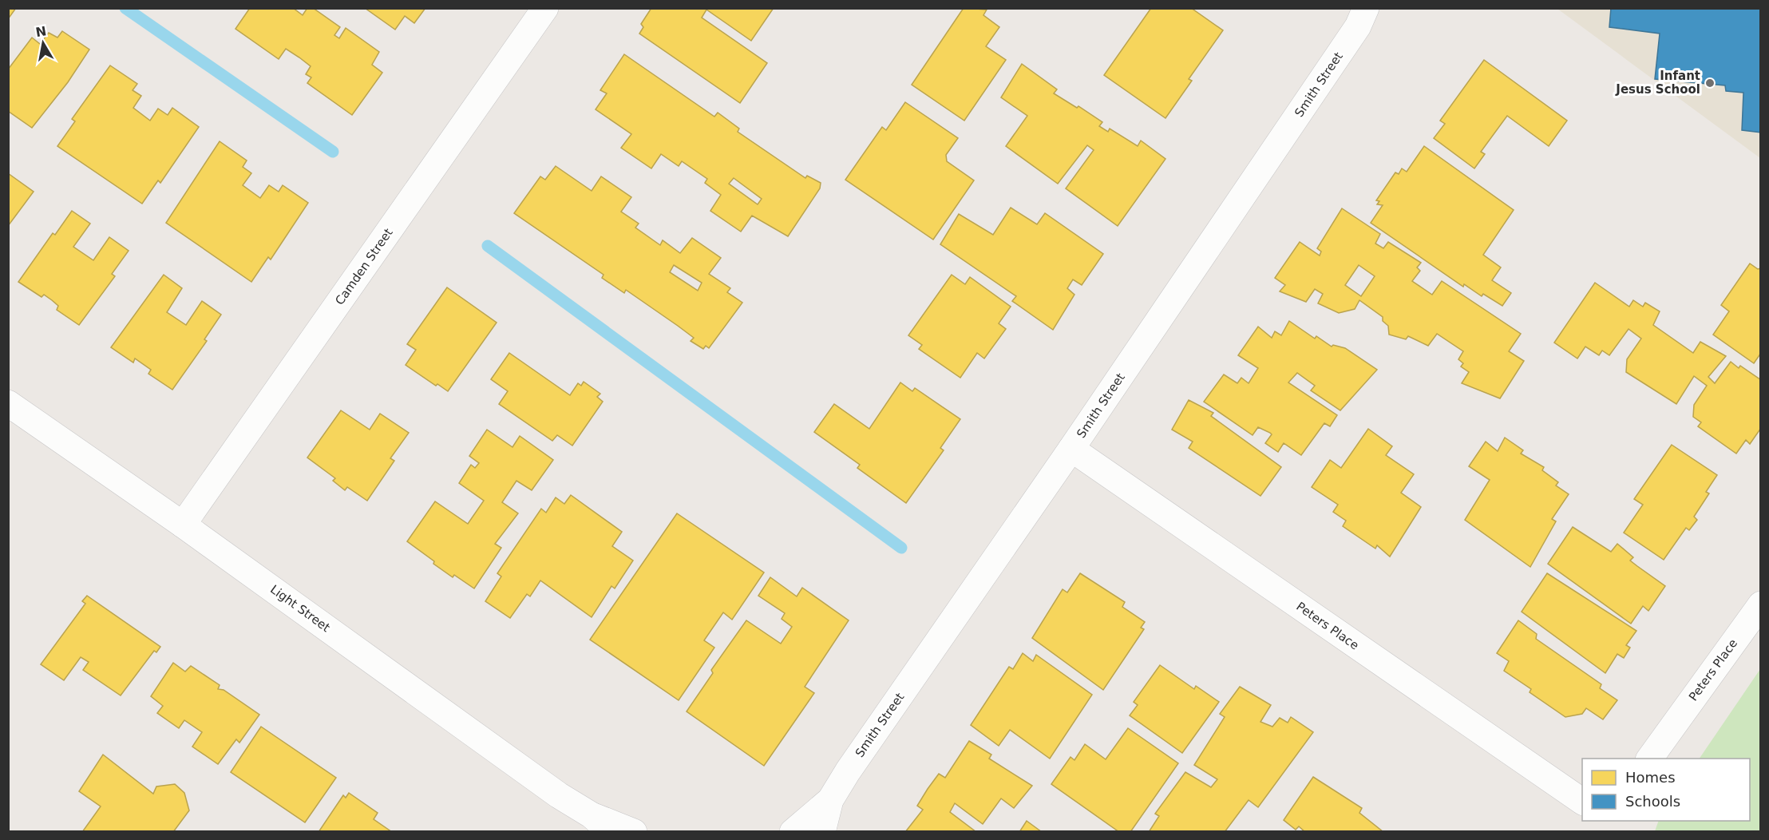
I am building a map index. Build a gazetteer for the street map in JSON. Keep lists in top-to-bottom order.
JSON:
{
  "streets": {
    "street": [
      "Smith Street",
      "Camden Street",
      "Light Street",
      "Peters Place"
    ]
  },
  "crossings": [
    ["Smith Street", "Peters Place"],
    ["Camden Street", "Light Street"]
  ],
  "places": ["Infant Jesus School"],
  "legend": ["Homes", "Schools"],
  "north": "top"
}
